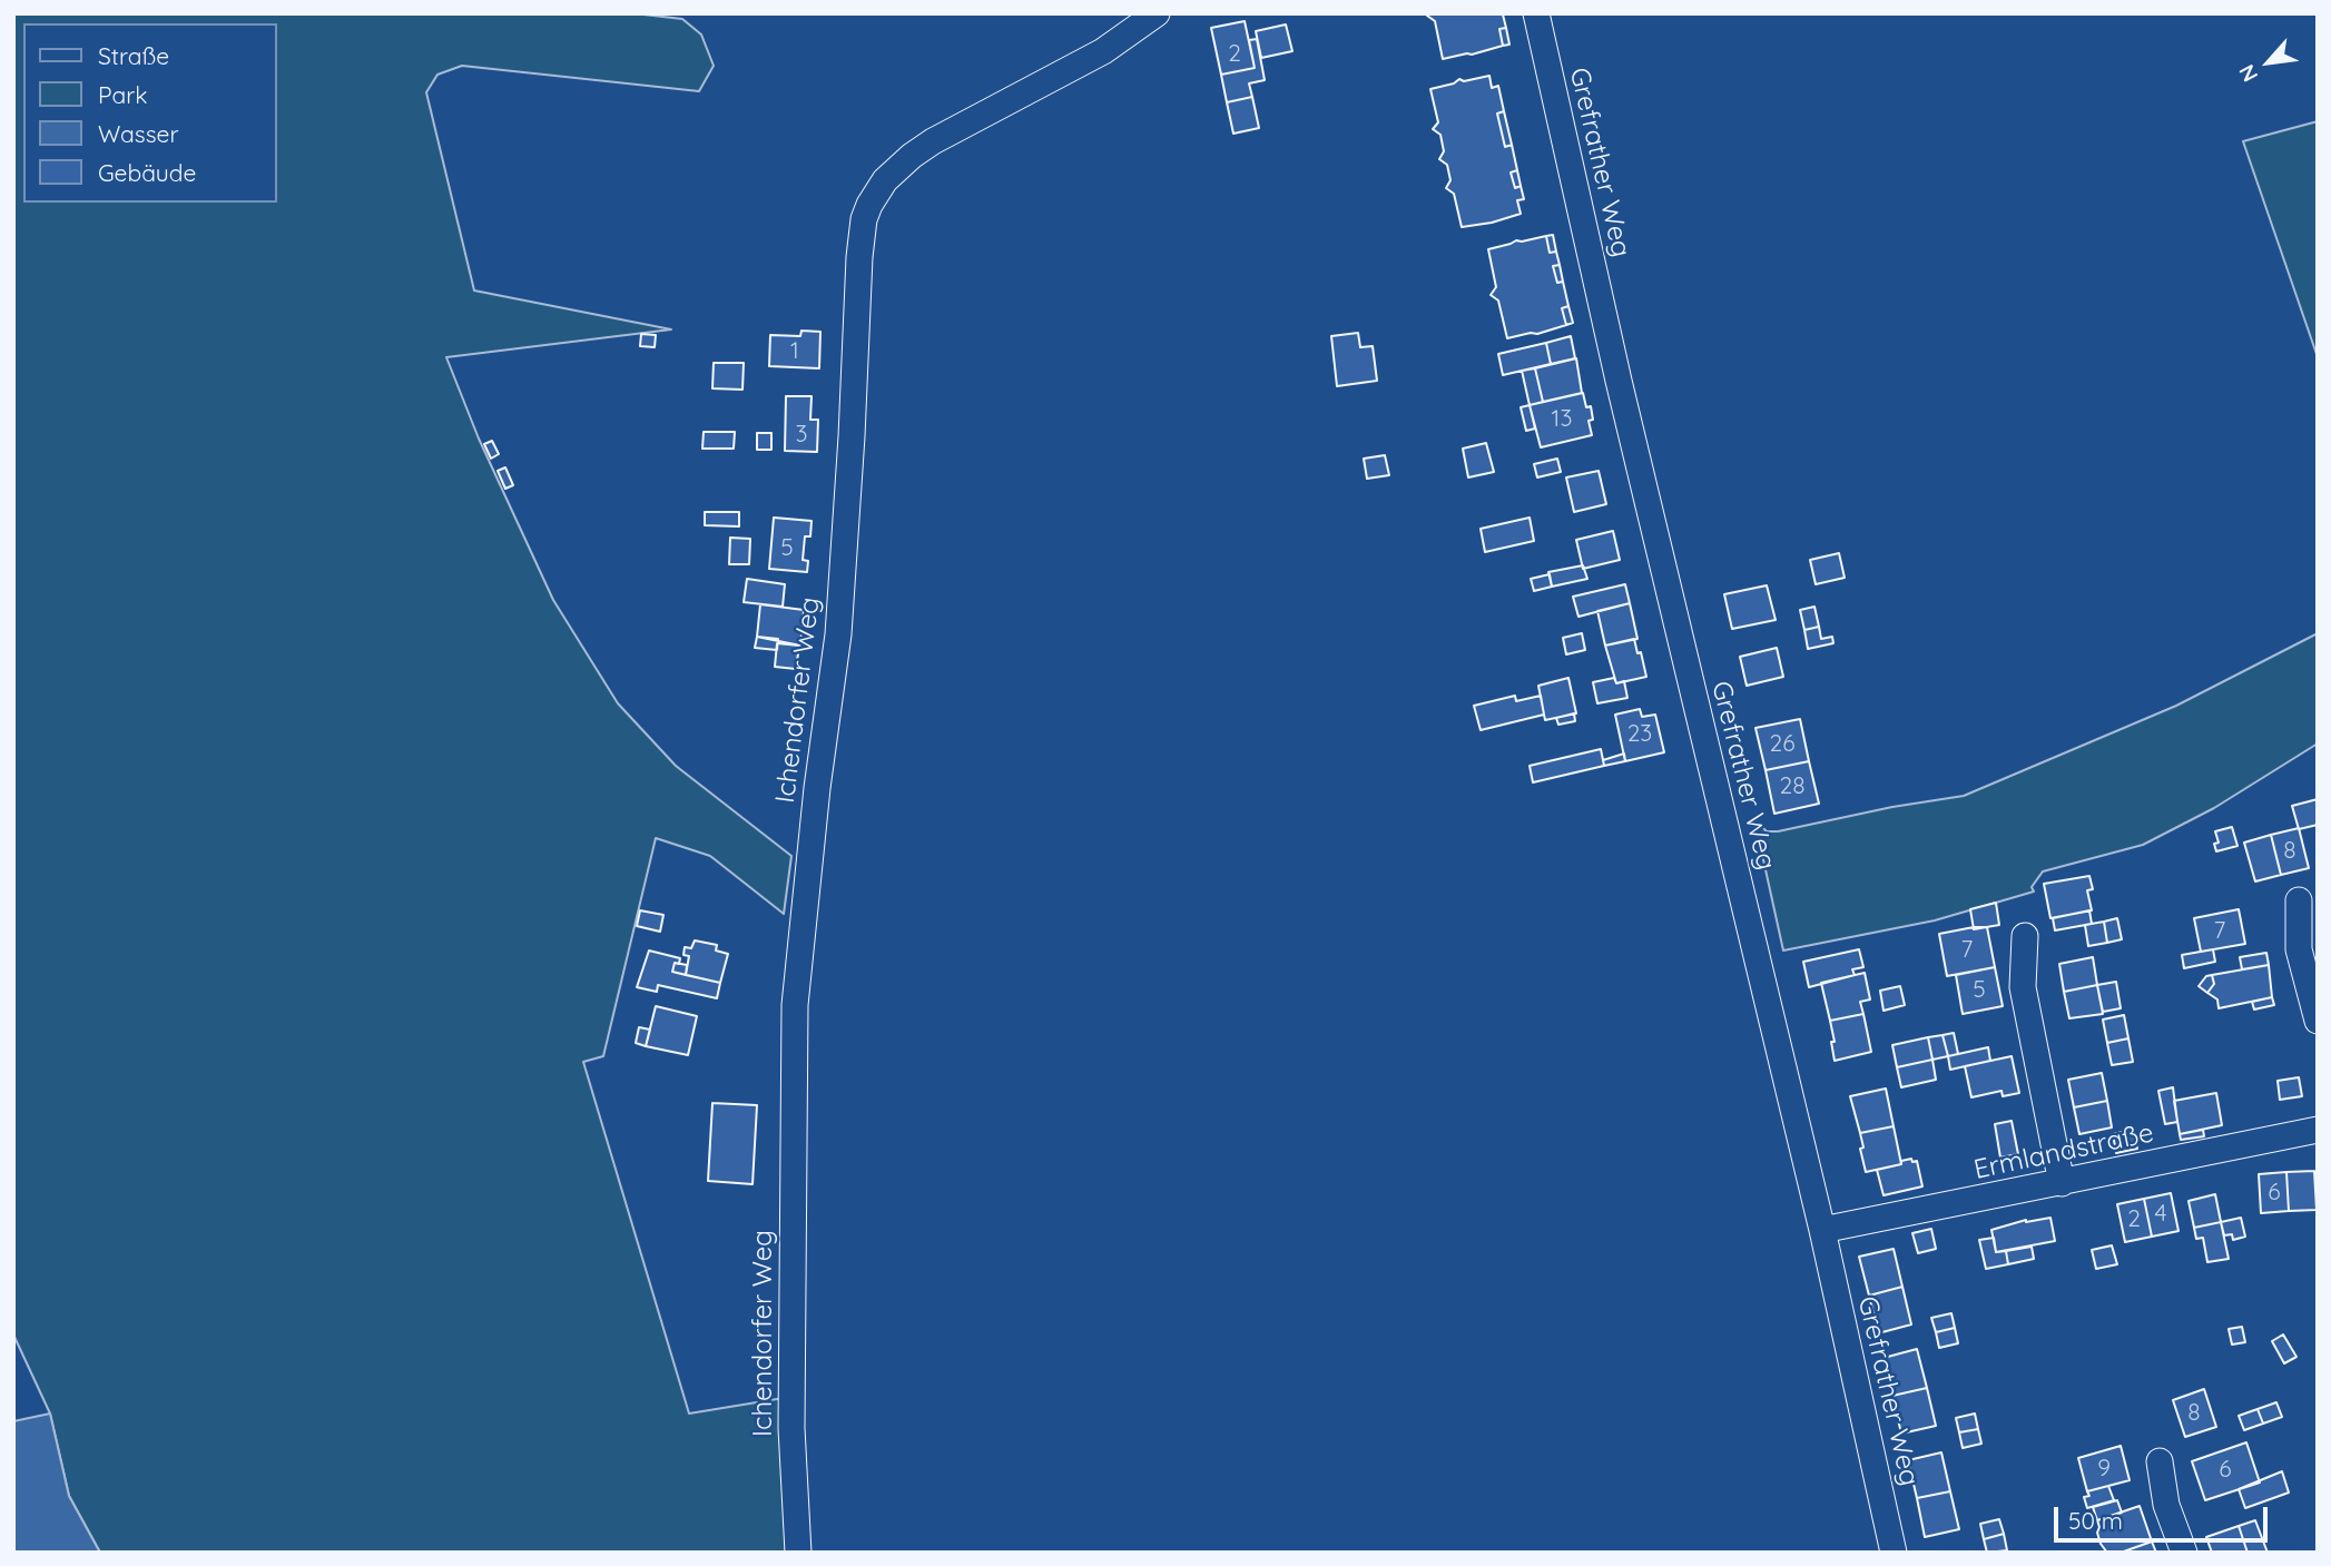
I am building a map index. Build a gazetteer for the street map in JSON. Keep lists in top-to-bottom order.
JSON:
{
  "streets": {
    "street": ["Grefrather Weg", "Ichendorfer Weg", "Ermlandstraße"]
  },
  "crossings": [
    ["Grefrather Weg", "Ermlandstraße"]
  ],
  "house_numbers": [
    "2",
    "1",
    "13",
    "3",
    "5",
    "23",
    "26",
    "28",
    "8",
    "7",
    "7",
    "5",
    "6",
    "4",
    "2",
    "8",
    "9",
    "6"
  ],
  "legend": [
    "Straße",
    "Park",
    "Wasser",
    "Gebäude"
  ],
  "scale_bar": "50 m",
  "north": "bottom left"
}
